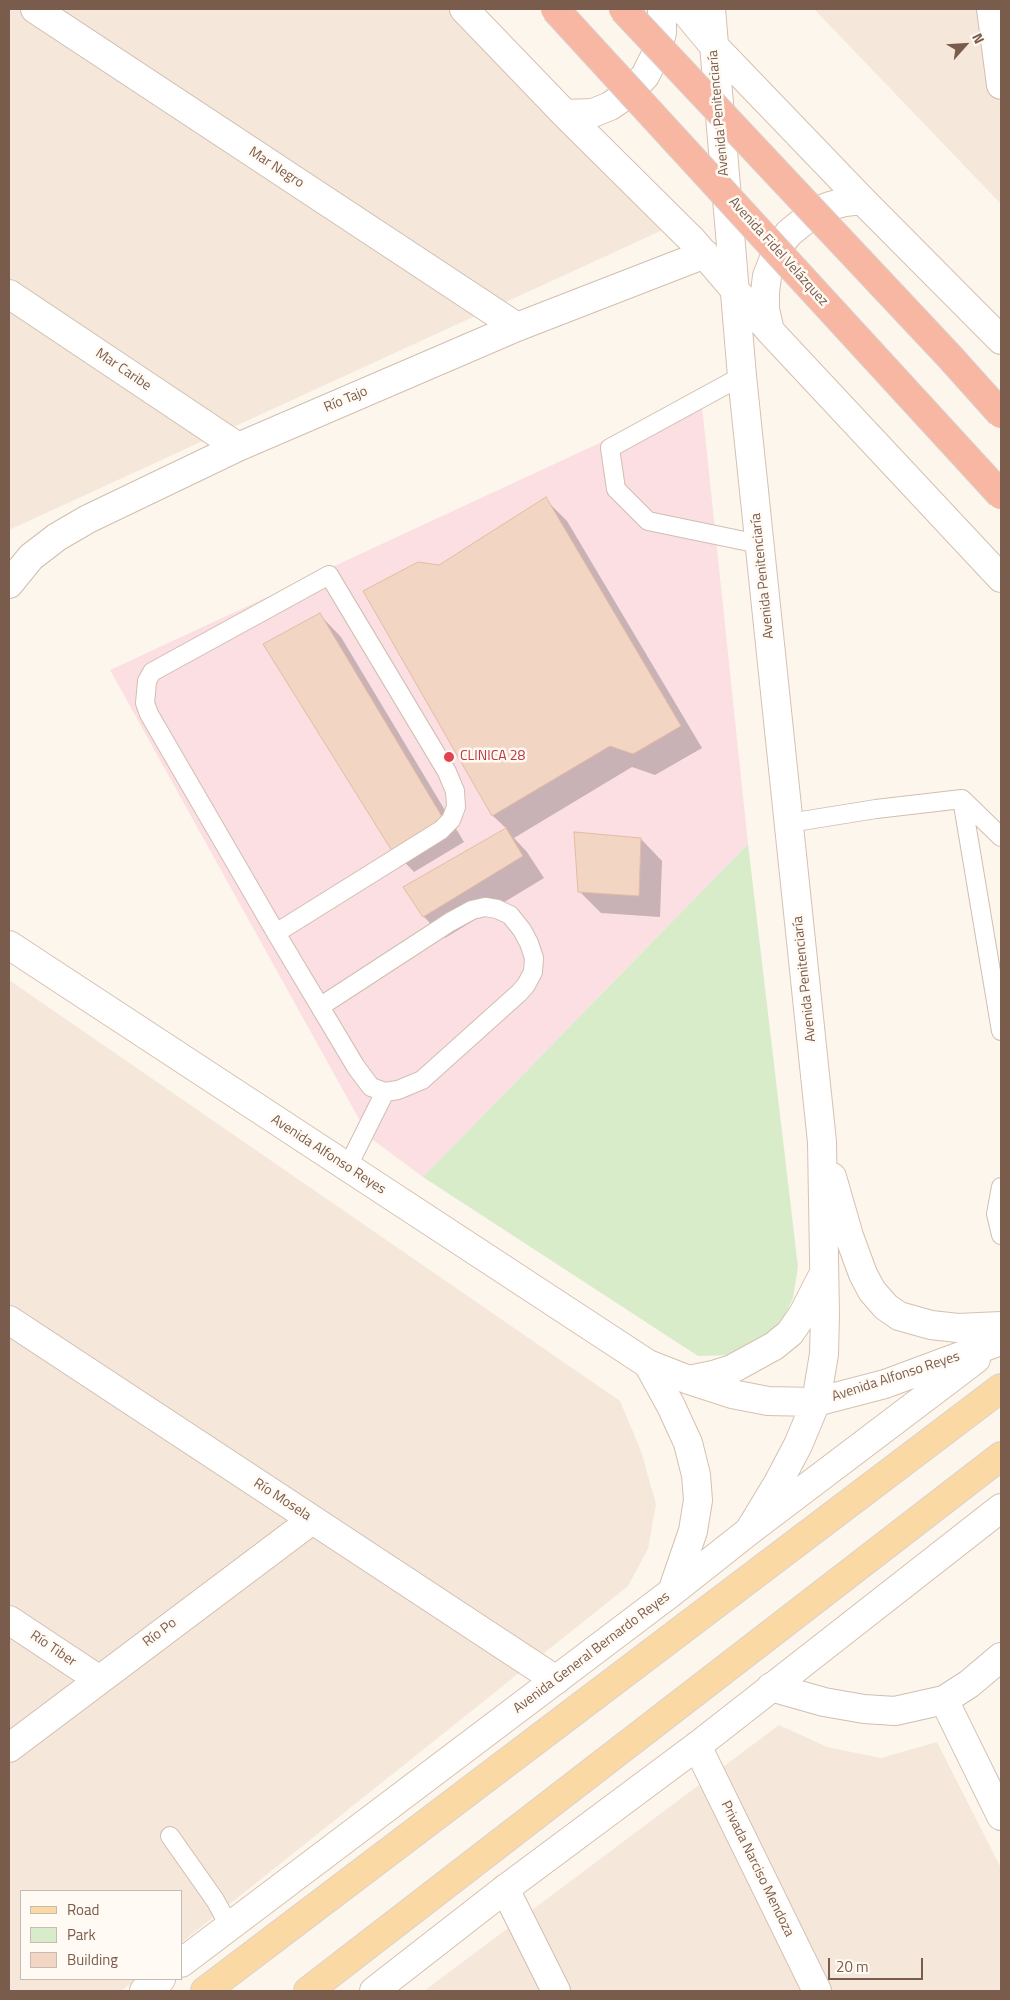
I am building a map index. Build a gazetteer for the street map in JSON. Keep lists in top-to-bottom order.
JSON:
{
  "streets": {
    "highway": ["Avenida Fidel Velázquez"],
    "street": [
      "Avenida Penitenciaría",
      "Mar Negro",
      "Mar Caribe",
      "Río Tajo",
      "Avenida Alfonso Reyes",
      "Río Mosela",
      "Río Po",
      "Río Tiber",
      "Avenida General Bernardo Reyes",
      "Privada Narciso Mendoza"
    ]
  },
  "crossings": [
    ["Avenida Penitenciaría", "Avenida Alfonso Reyes"],
    ["Avenida Penitenciaría", "Avenida General Bernardo Reyes"],
    ["Mar Negro", "Río Tajo"],
    ["Mar Caribe", "Río Tajo"],
    ["Avenida Alfonso Reyes", "Avenida General Bernardo Reyes"],
    ["Río Mosela", "Río Po"],
    ["Río Mosela", "Avenida General Bernardo Reyes"],
    ["Río Po", "Río Tiber"]
  ],
  "places": ["CLINICA 28"],
  "legend": ["Road", "Park", "Building"],
  "scale_bar": "20 m",
  "north": "top right"
}
